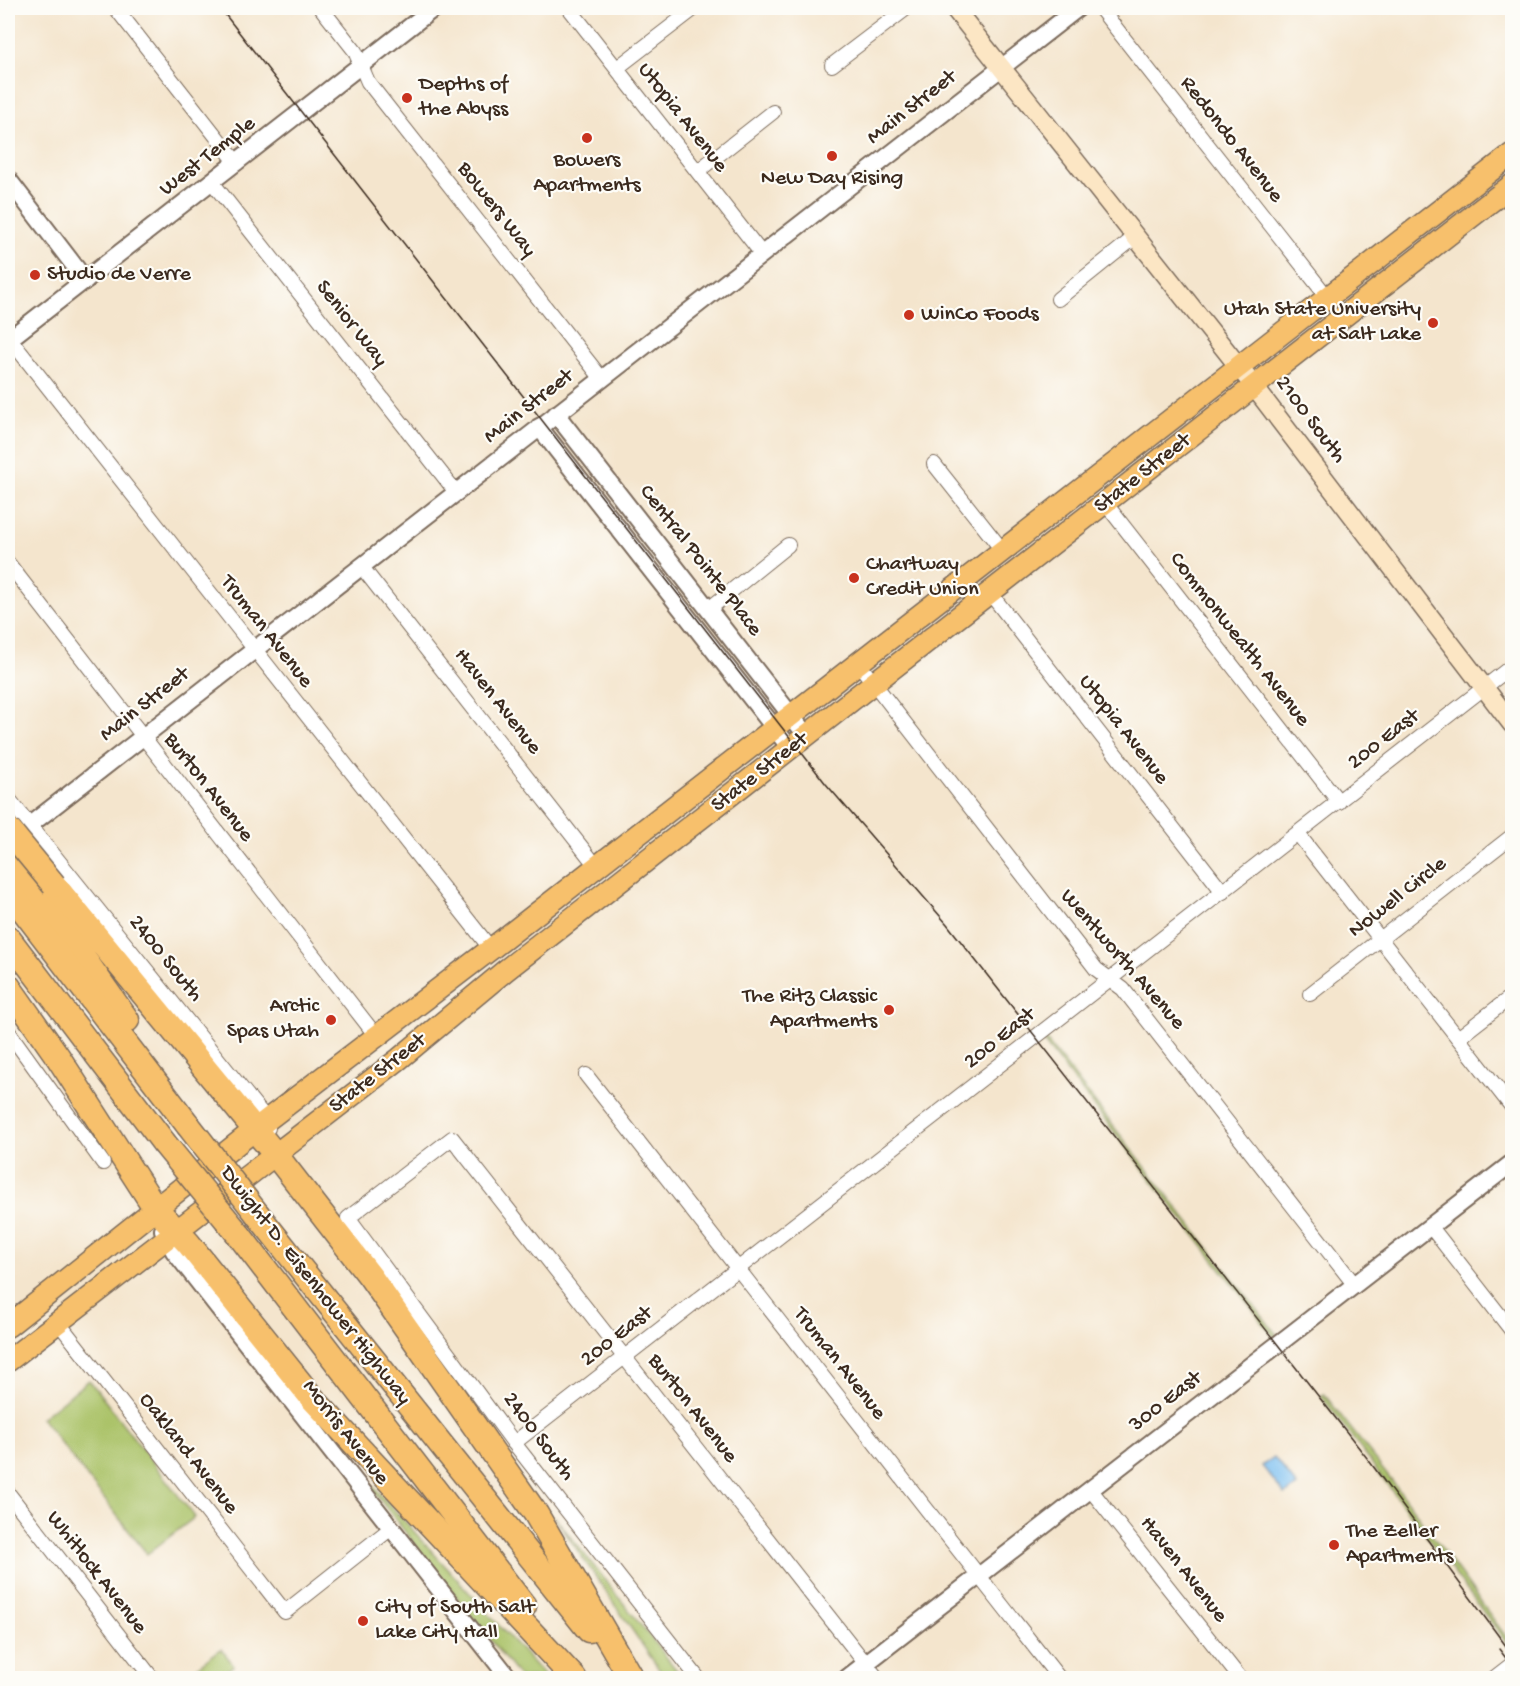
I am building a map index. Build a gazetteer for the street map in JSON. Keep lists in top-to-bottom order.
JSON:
{
  "streets": {
    "highway": ["Dwight D. Eisenhower Highway"],
    "main road": ["2100 South", "State Street"],
    "street": [
      "Main Street",
      "Utopia Avenue",
      "Redondo Avenue",
      "West Temple",
      "Bowers Way",
      "Senior Way",
      "Central Pointe Place",
      "Truman Avenue",
      "Commonwealth Avenue",
      "Haven Avenue",
      "200 East",
      "Burton Avenue",
      "Nowell Circle",
      "2400 South",
      "Wentworth Avenue",
      "300 East",
      "Morris Avenue",
      "Oakland Avenue",
      "Whitlock Avenue"
    ]
  },
  "crossings": [
    ["Main Street", "Utopia Avenue"],
    ["Main Street", "Bowers Way"],
    ["Main Street", "Senior Way"],
    ["Main Street", "2100 South"],
    ["Main Street", "Central Pointe Place"],
    ["Main Street", "Truman Avenue"],
    ["Main Street", "Haven Avenue"],
    ["Main Street", "Burton Avenue"],
    ["Main Street", "2400 South"],
    ["Utopia Avenue", "State Street"],
    ["Utopia Avenue", "200 East"],
    ["Redondo Avenue", "State Street"],
    ["West Temple", "Bowers Way"],
    ["West Temple", "Senior Way"],
    ["West Temple", "Truman Avenue"],
    ["2100 South", "State Street"],
    ["2100 South", "200 East"],
    ["State Street", "Central Pointe Place"],
    ["State Street", "Truman Avenue"],
    ["State Street", "Commonwealth Avenue"],
    ["State Street", "Haven Avenue"],
    ["State Street", "Burton Avenue"],
    ["State Street", "2400 South"],
    ["State Street", "Wentworth Avenue"],
    ["State Street", "Morris Avenue"],
    ["State Street", "Oakland Avenue"],
    ["Truman Avenue", "200 East"],
    ["Truman Avenue", "300 East"],
    ["Commonwealth Avenue", "200 East"],
    ["Haven Avenue", "300 East"],
    ["200 East", "Burton Avenue"],
    ["200 East", "2400 South"],
    ["200 East", "Wentworth Avenue"],
    ["Burton Avenue", "2400 South"],
    ["Burton Avenue", "300 East"],
    ["Wentworth Avenue", "300 East"],
    ["Morris Avenue", "Oakland Avenue"]
  ],
  "places": [
    "Depths of the Abyss",
    "Bowers Apartments",
    "New Day Rising",
    "Studio de Verre",
    "WinCo Foods",
    "Utah State University at Salt Lake",
    "Chartway Credit Union",
    "The Ritz Classic Apartments",
    "Arctic Spas Utah",
    "The Zeller Apartments",
    "City of South Salt Lake City Hall"
  ]
}
